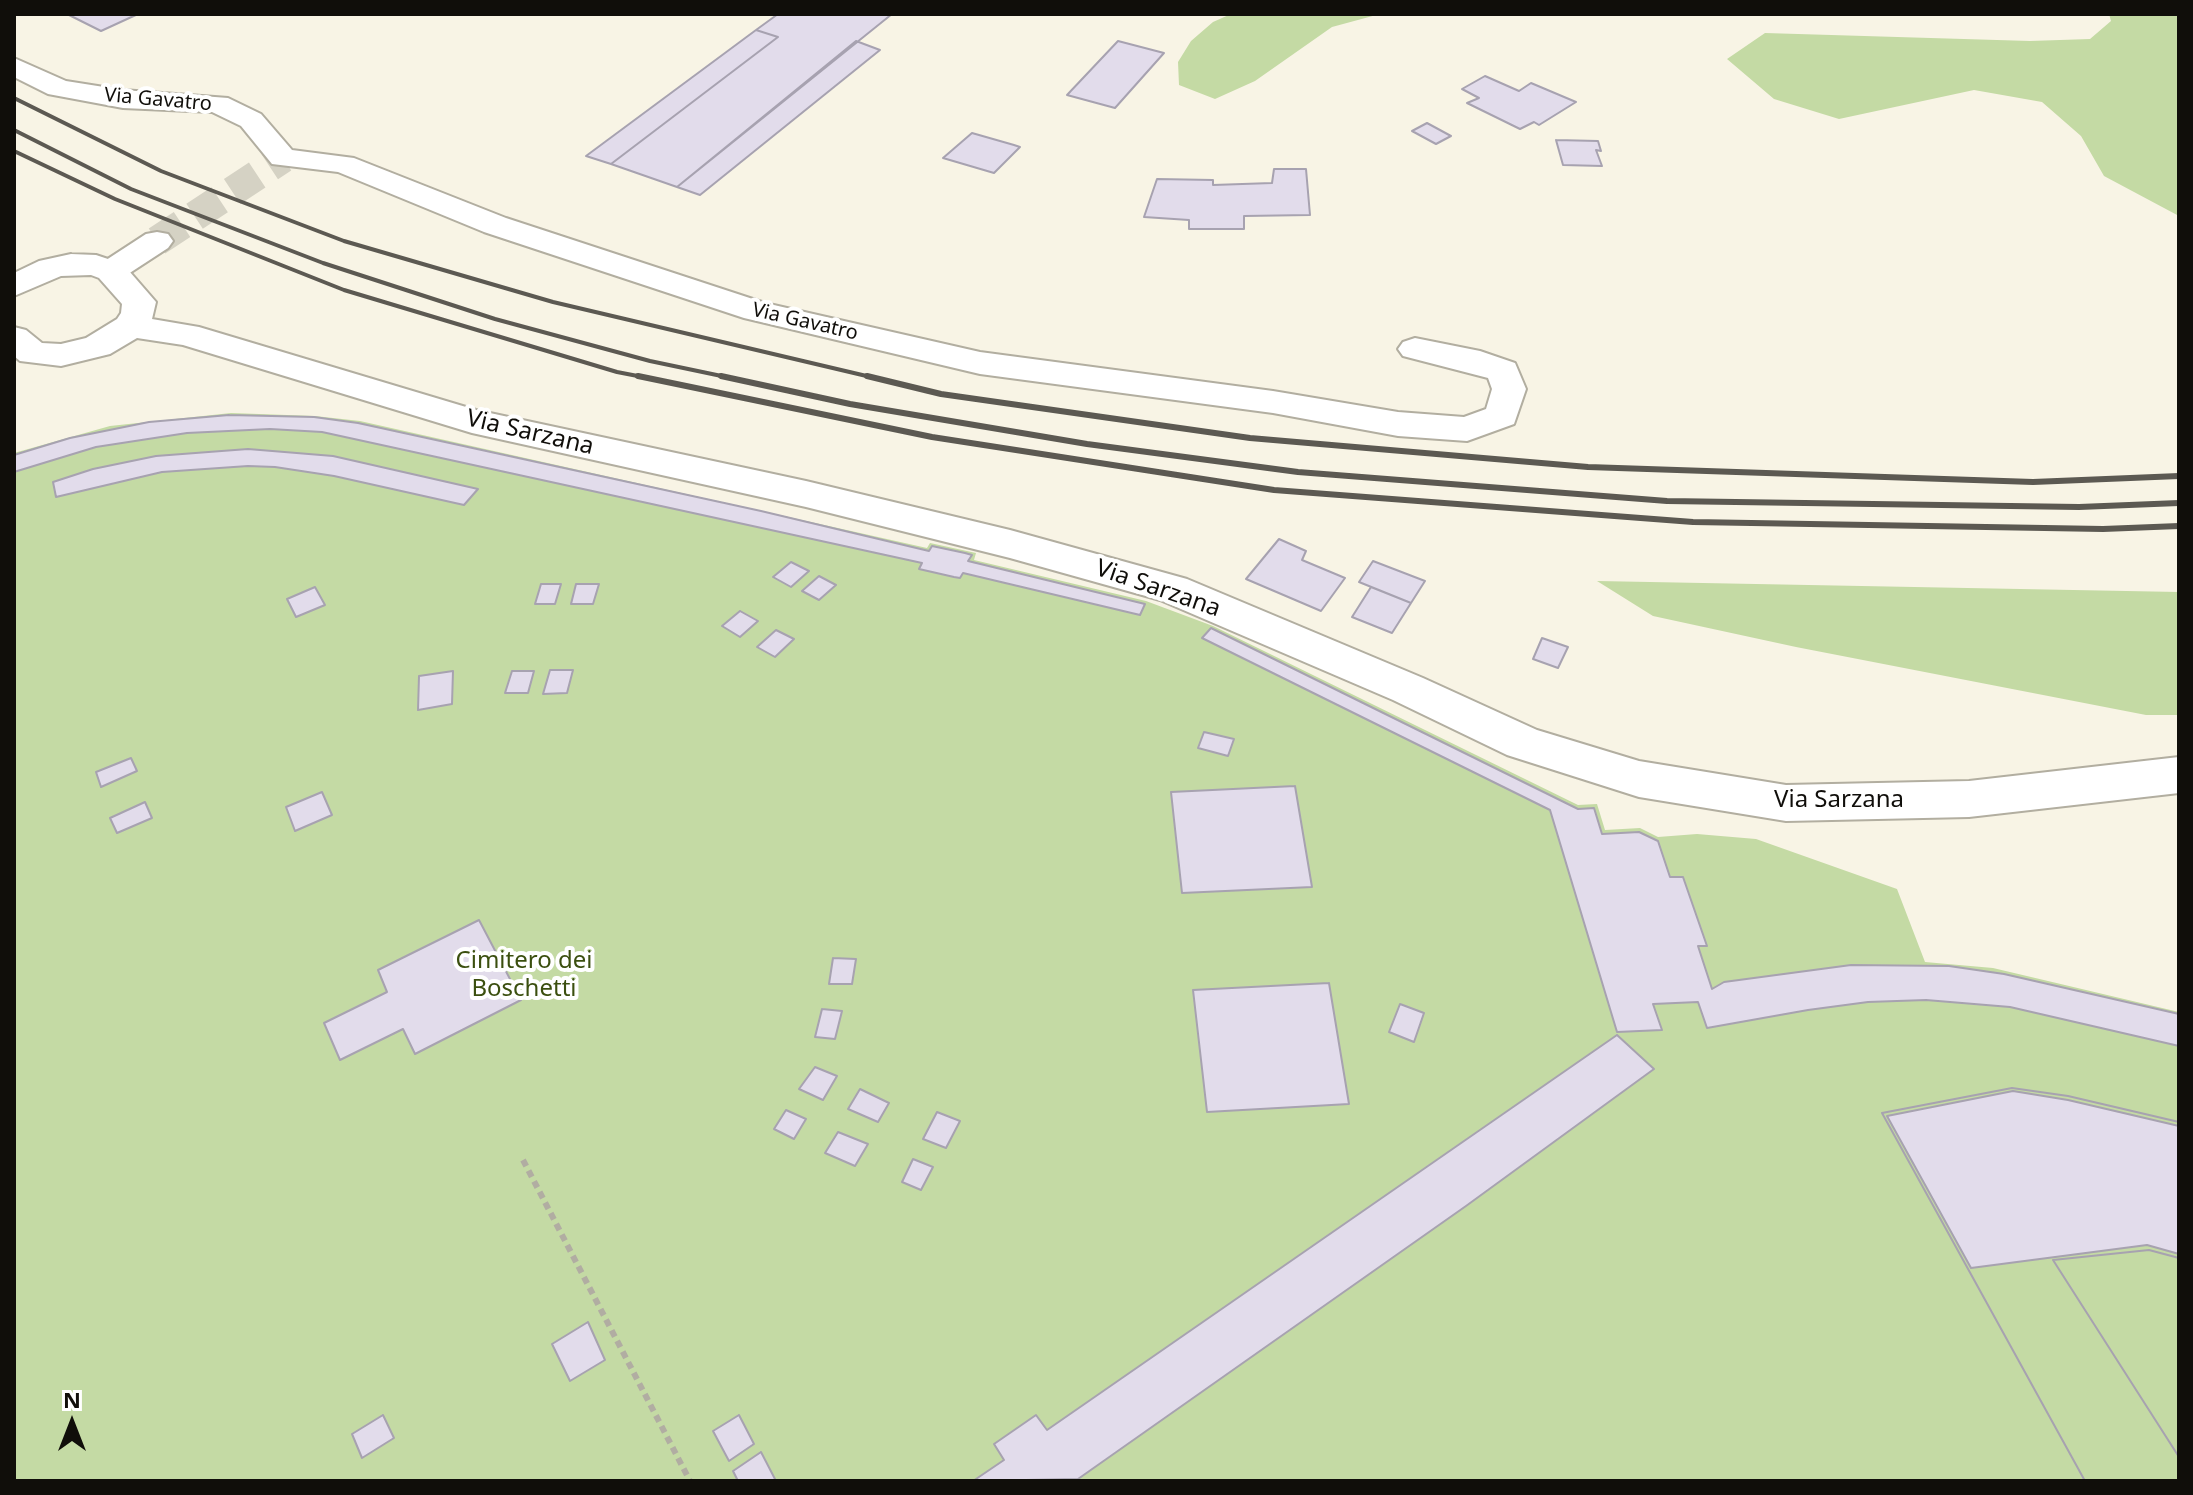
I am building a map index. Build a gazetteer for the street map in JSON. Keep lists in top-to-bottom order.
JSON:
{
  "streets": {
    "main road": ["Via Sarzana"],
    "street": ["Via Gavatro"]
  },
  "parks": ["Cimitero dei Boschetti"],
  "north": "top"
}
